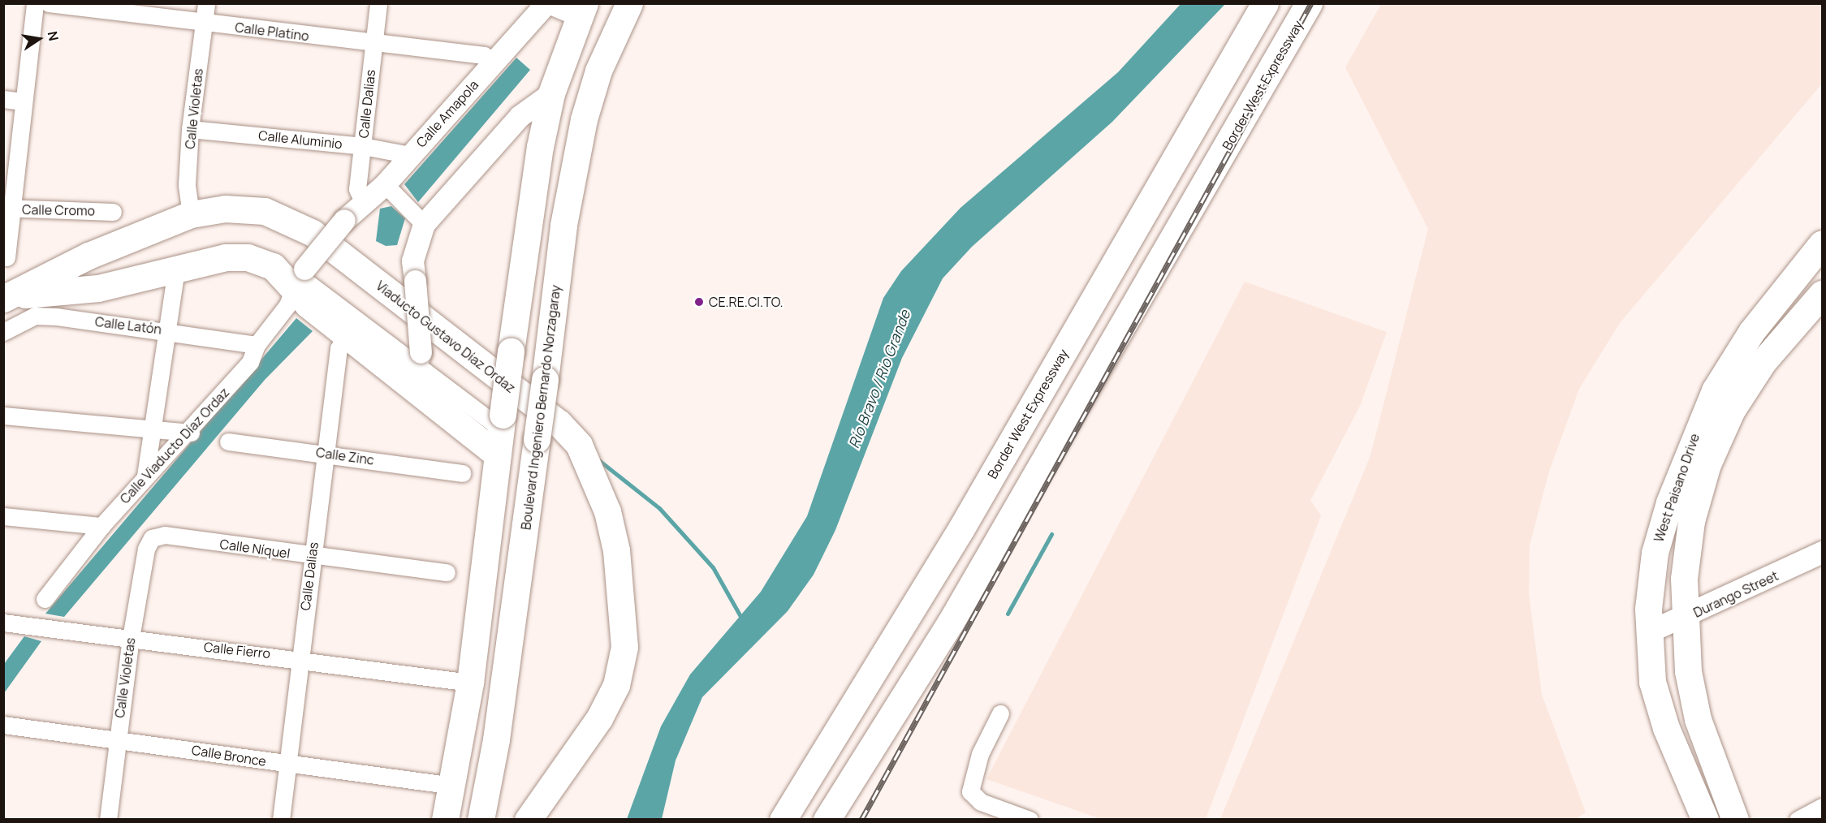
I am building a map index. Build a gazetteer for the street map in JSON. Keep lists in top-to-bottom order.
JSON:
{
  "streets": {
    "main road": [
      "Border West Expressway",
      "Viaducto Gustavo Díaz Ordaz",
      "Boulevard Ingeniero Bernardo Norzagaray",
      "West Paisano Drive"
    ],
    "street": [
      "Calle Platino",
      "Calle Dalias",
      "Calle Violetas",
      "Calle Amapola",
      "Calle Aluminio",
      "Calle Cromo",
      "Calle Latón",
      "Calle Viaducto Díaz Ordaz",
      "Calle Zinc",
      "Calle Níquel",
      "Durango Street",
      "Calle Fierro",
      "Calle Bronce"
    ]
  },
  "crossings": [
    ["Calle Platino", "Calle Dalias"],
    ["Calle Platino", "Calle Violetas"],
    ["Calle Platino", "Calle Amapola"],
    ["Calle Dalias", "Calle Amapola"],
    ["Calle Dalias", "Calle Aluminio"],
    ["Calle Dalias", "Viaducto Gustavo Díaz Ordaz"],
    ["Calle Dalias", "Calle Zinc"],
    ["Calle Dalias", "Calle Níquel"],
    ["Calle Dalias", "Calle Fierro"],
    ["Calle Dalias", "Calle Bronce"],
    ["Calle Violetas", "Calle Aluminio"],
    ["Calle Violetas", "Viaducto Gustavo Díaz Ordaz"],
    ["Calle Violetas", "Calle Níquel"],
    ["Calle Violetas", "Calle Fierro"],
    ["Calle Violetas", "Calle Bronce"],
    ["Calle Amapola", "Calle Aluminio"],
    ["Calle Amapola", "Viaducto Gustavo Díaz Ordaz"],
    ["Calle Amapola", "Calle Viaducto Díaz Ordaz"],
    ["Calle Latón", "Calle Viaducto Díaz Ordaz"],
    ["Viaducto Gustavo Díaz Ordaz", "Calle Viaducto Díaz Ordaz"],
    ["West Paisano Drive", "Durango Street"]
  ],
  "water": ["Río Bravo / Rio Grande"],
  "places": ["CE.RE.CI.TO."],
  "north": "right"
}
